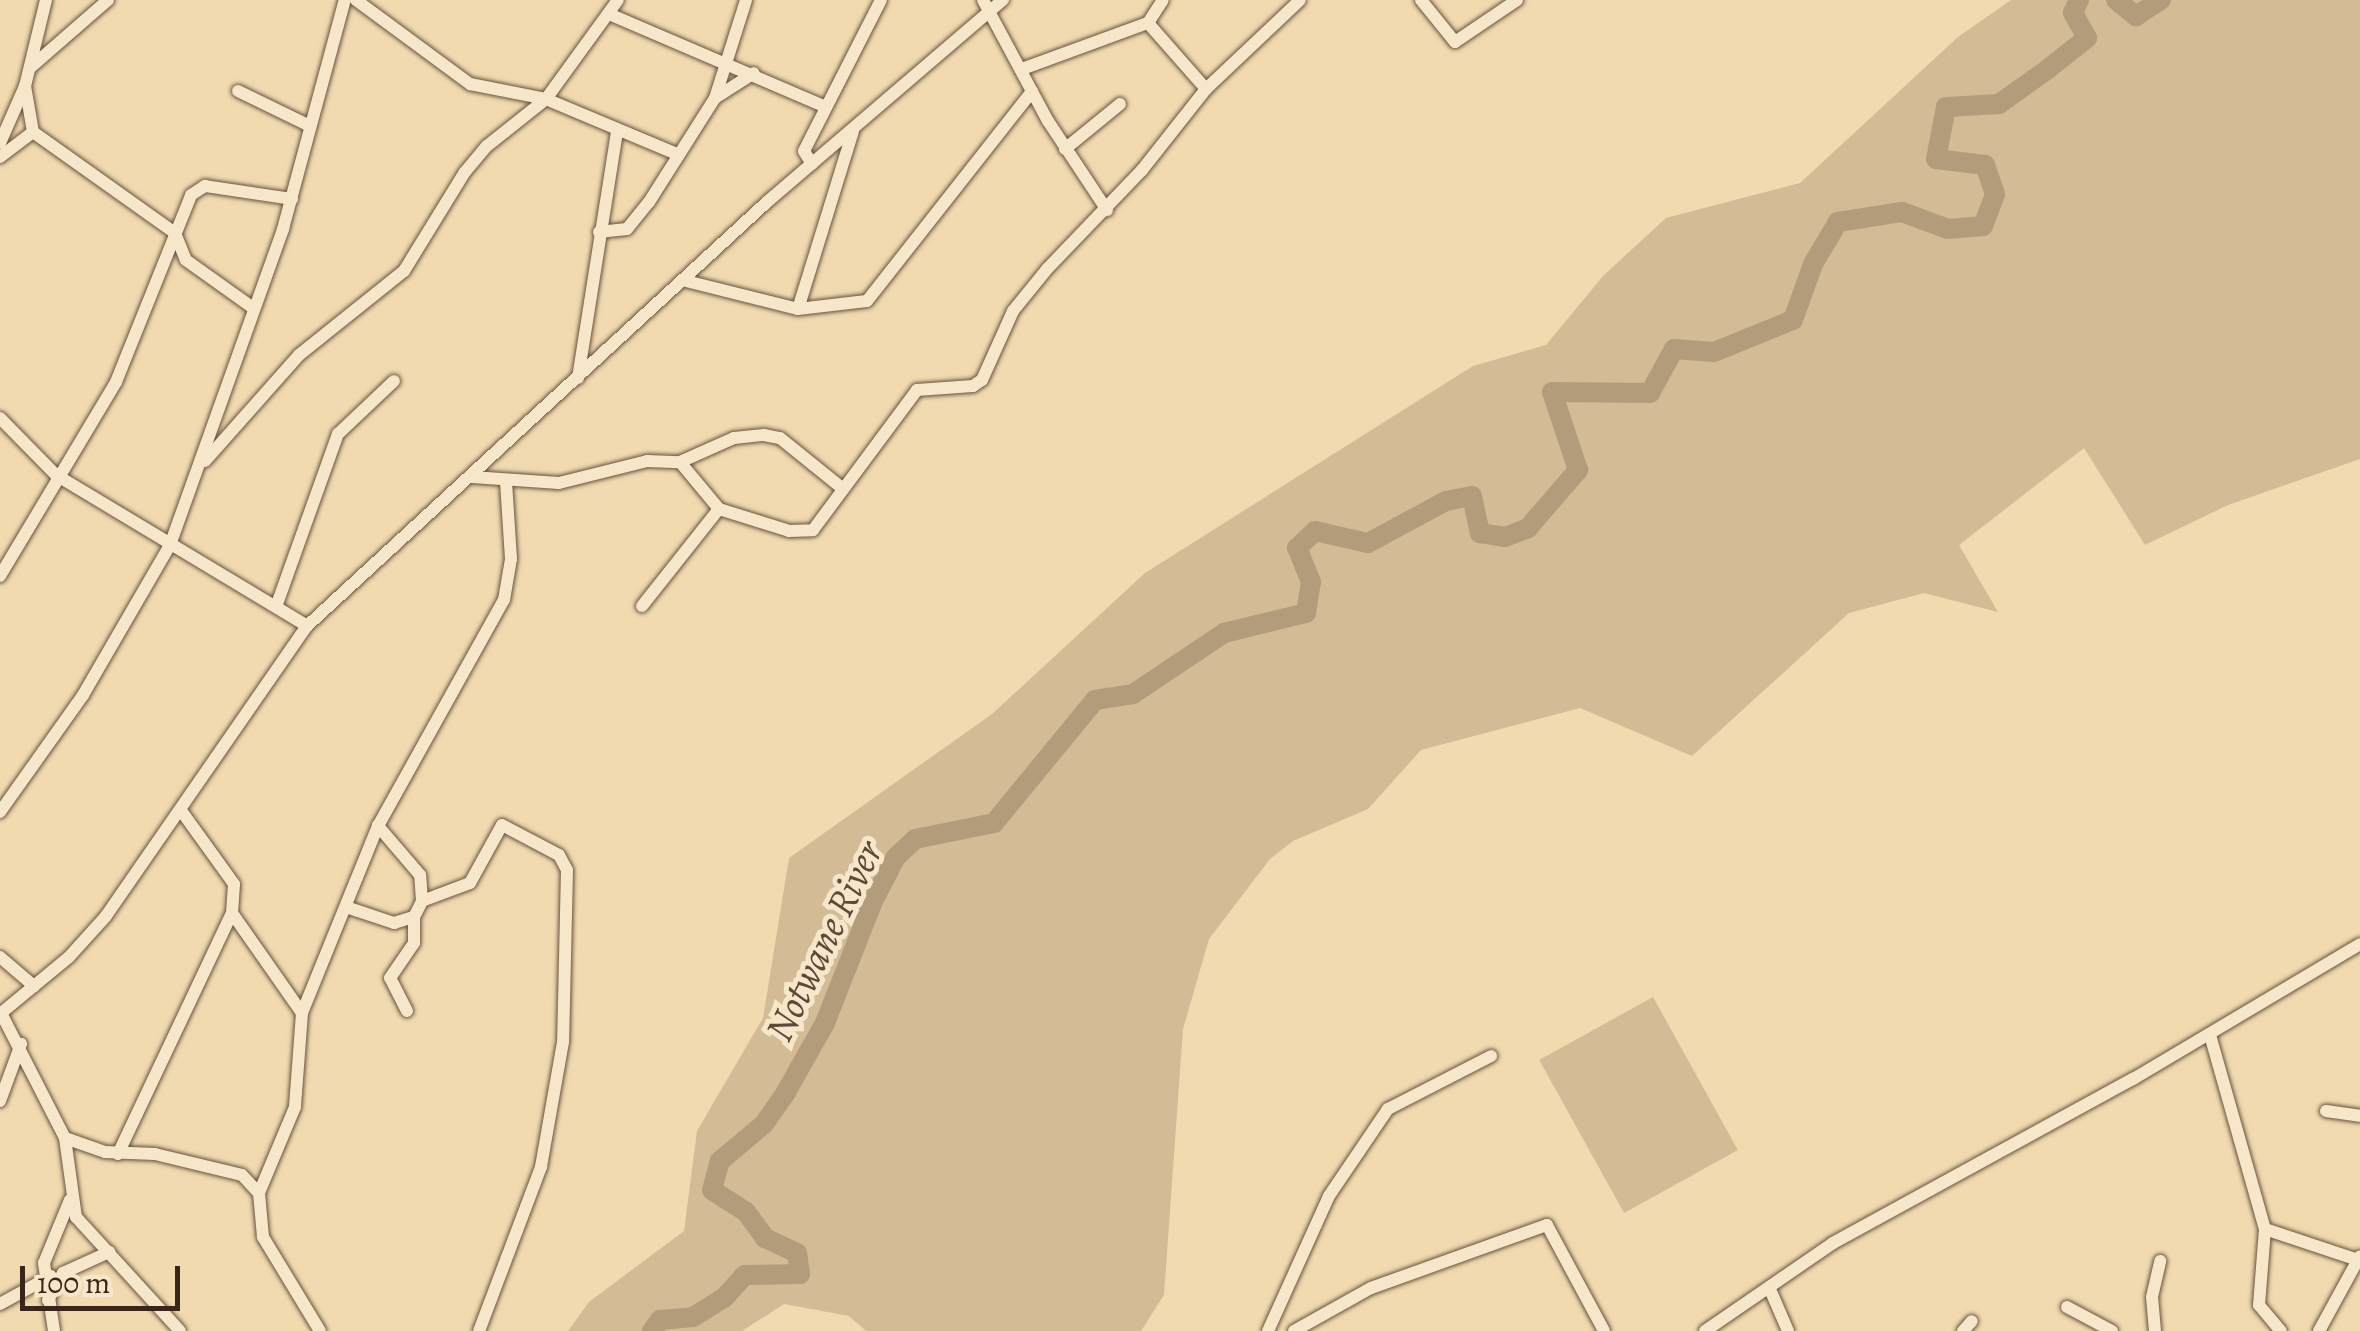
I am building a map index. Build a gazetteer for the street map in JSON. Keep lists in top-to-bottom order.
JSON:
{
  "water": ["Notwane River"],
  "scale_bar": "100 m"
}
